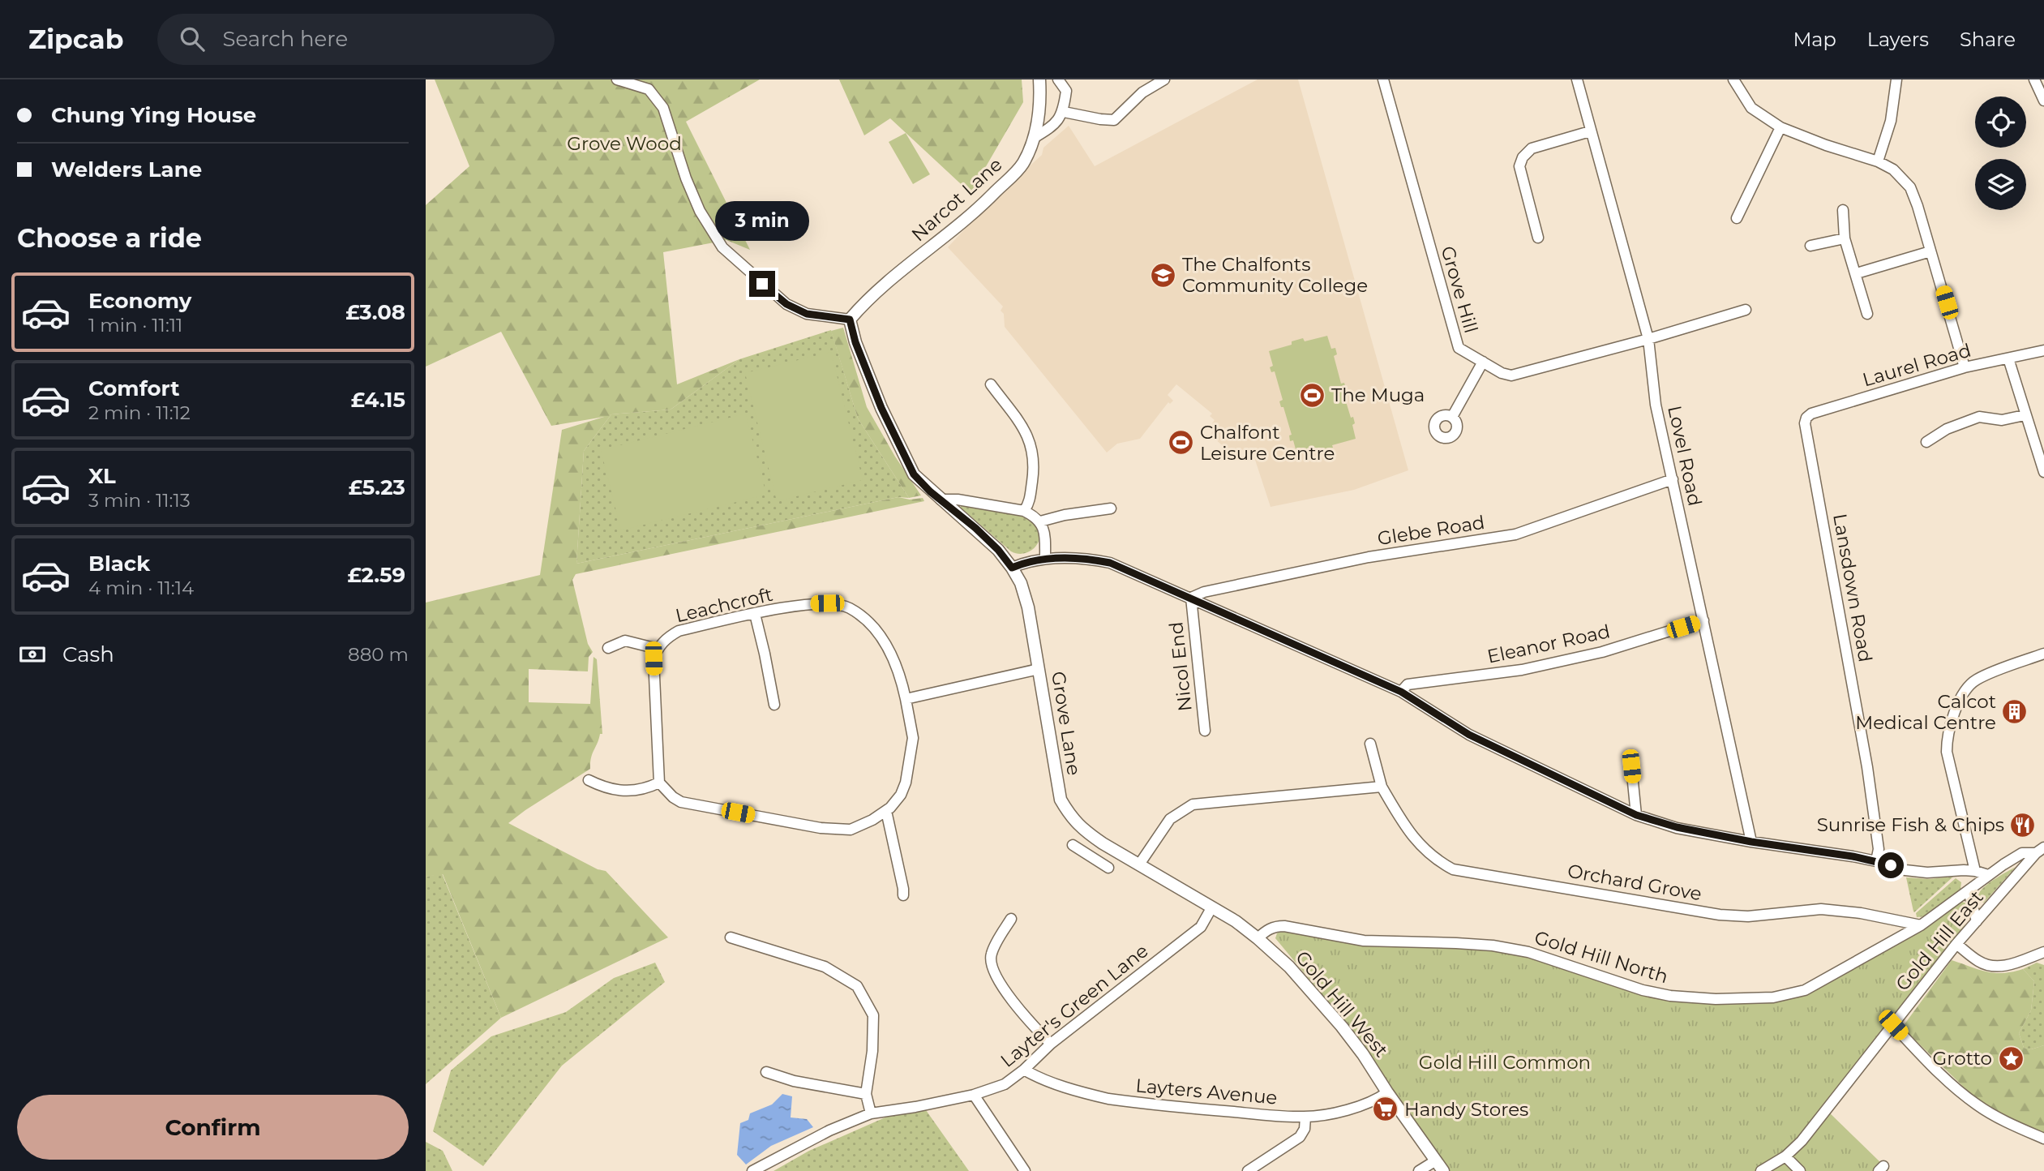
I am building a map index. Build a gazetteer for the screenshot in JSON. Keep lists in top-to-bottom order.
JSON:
{
  "streets": {
    "street": [
      "Narcot Lane",
      "Grove Hill",
      "Laurel Road",
      "Lovel Road",
      "Glebe Road",
      "Lansdown Road",
      "Leachcroft",
      "Eleanor Road",
      "Nicol End",
      "Grove Lane",
      "Orchard Grove",
      "Gold Hill East",
      "Gold Hill North",
      "Gold Hill West",
      "Layter's Green Lane",
      "Layters Avenue"
    ]
  },
  "crossings": [
    ["Narcot Lane", "Grove Lane"],
    ["Grove Hill", "Lovel Road"],
    ["Laurel Road", "Lansdown Road"],
    ["Lovel Road", "Glebe Road"],
    ["Lovel Road", "Eleanor Road"],
    ["Glebe Road", "Nicol End"],
    ["Grove Lane", "Gold Hill West"],
    ["Grove Lane", "Layter's Green Lane"],
    ["Orchard Grove", "Gold Hill North"],
    ["Gold Hill East", "Gold Hill North"],
    ["Gold Hill North", "Gold Hill West"],
    ["Gold Hill West", "Layter's Green Lane"],
    ["Gold Hill West", "Layters Avenue"],
    ["Layter's Green Lane", "Layters Avenue"]
  ],
  "parks": ["Grove Wood", "Gold Hill Common"],
  "places": {
    "school or university": ["The Chalfonts Community College"],
    "sports": ["The Muga", "Chalfont Leisure Centre"],
    "building": ["Calcot Medical Centre"],
    "restaurant": ["Sunrise Fish & Chips"],
    "place": ["Grotto"],
    "supermarket": ["Handy Stores"]
  },
  "page": {
    "header": "Zipcab",
    "search": "Search here",
    "nav": ["Map", "Layers", "Share"],
    "banner": ["Chung Ying House", "Welders Lane"],
    "bubble": "3 min",
    "heading": "Choose a ride",
    "list": [
      {
        "name": "Economy",
        "note": "1 min · 11:11",
        "value": "£3.08"
      },
      {
        "name": "Comfort",
        "note": "2 min · 11:12",
        "value": "£4.15"
      },
      {
        "name": "XL",
        "note": "3 min · 11:13",
        "value": "£5.23"
      },
      {
        "name": "Black",
        "note": "4 min · 11:14",
        "value": "£2.59"
      }
    ],
    "pay": ["Cash", "880 m"],
    "buttons": "Confirm"
  }
}
